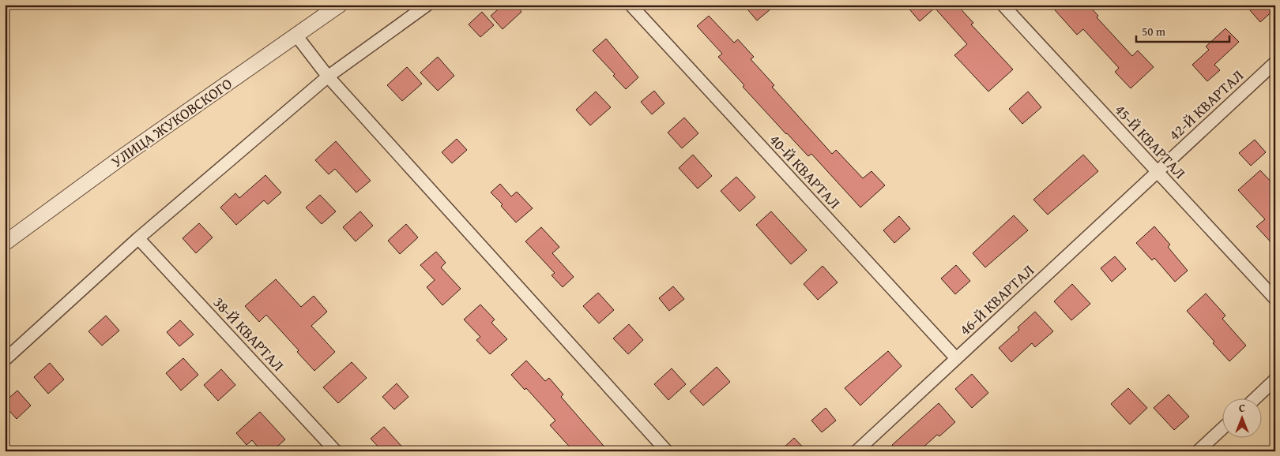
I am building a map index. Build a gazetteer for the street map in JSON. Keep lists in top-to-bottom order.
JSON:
{
  "streets": {
    "street": [
      "42-Й КВАРТАЛ",
      "УЛИЦА ЖУКОВСКОГО",
      "45-Й КВАРТАЛ",
      "40-Й КВАРТАЛ",
      "46-Й КВАРТАЛ",
      "38-Й КВАРТАЛ"
    ]
  },
  "crossings": [
    ["42-Й КВАРТАЛ", "45-Й КВАРТАЛ"],
    ["42-Й КВАРТАЛ", "46-Й КВАРТАЛ"],
    ["45-Й КВАРТАЛ", "46-Й КВАРТАЛ"],
    ["40-Й КВАРТАЛ", "46-Й КВАРТАЛ"]
  ],
  "scale_bar": "50 m",
  "north": "top"
}
